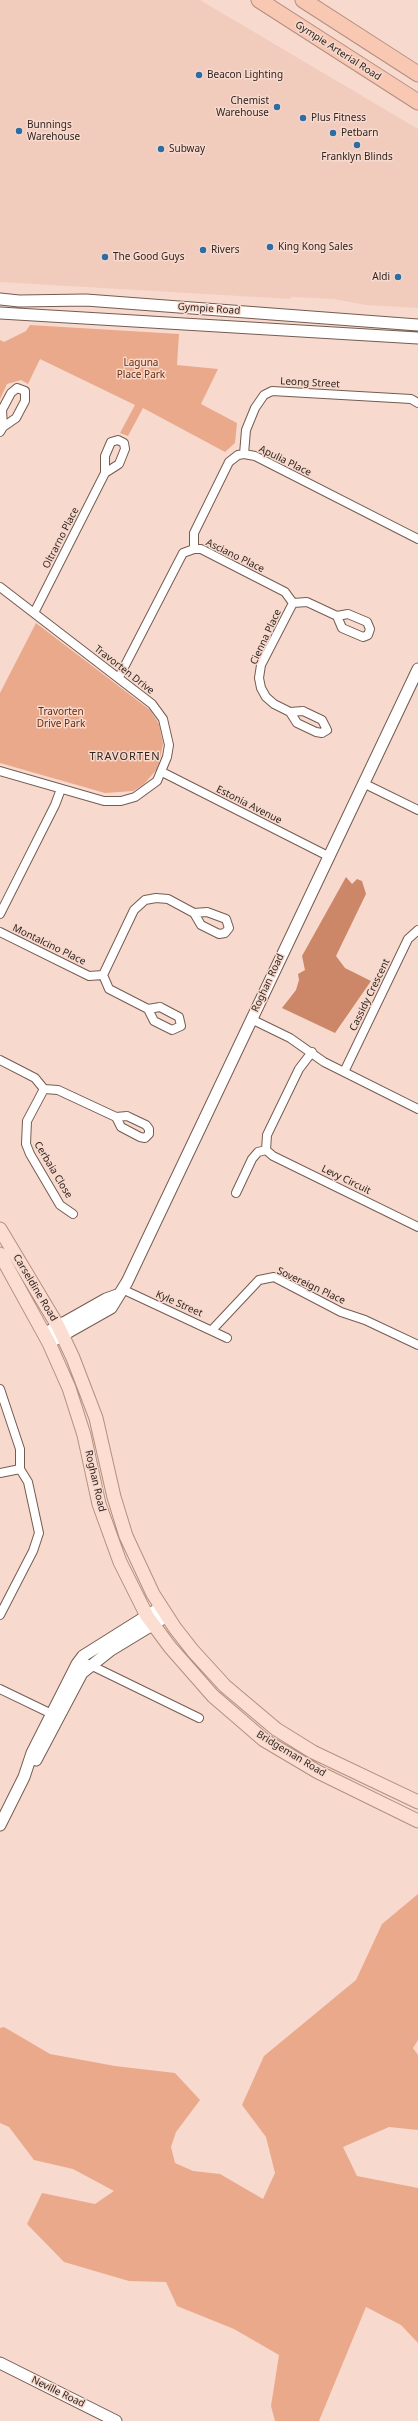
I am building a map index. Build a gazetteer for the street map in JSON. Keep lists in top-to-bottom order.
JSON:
{
  "streets": {
    "highway": ["Gympie Arterial Road"],
    "main road": ["Roghan Road", "Carseldine Road", "Bridgeman Road"],
    "street": [
      "Gympie Road",
      "Leong Street",
      "Apulia Place",
      "Oltrarno Place",
      "Asciano Place",
      "Cienna Place",
      "Travorten Drive",
      "Estonia Avenue",
      "Montalcino Place",
      "Cassidy Crescent",
      "Cerbaia Close",
      "Levy Circuit",
      "Sovereign Place",
      "Kyle Street",
      "Neville Road"
    ]
  },
  "crossings": [
    ["Leong Street", "Apulia Place"],
    ["Apulia Place", "Asciano Place"],
    ["Oltrarno Place", "Travorten Drive"],
    ["Asciano Place", "Cienna Place"],
    ["Asciano Place", "Travorten Drive"],
    ["Travorten Drive", "Estonia Avenue"],
    ["Estonia Avenue", "Roghan Road"],
    ["Roghan Road", "Carseldine Road"],
    ["Roghan Road", "Kyle Street"],
    ["Roghan Road", "Bridgeman Road"],
    ["Sovereign Place", "Kyle Street"]
  ],
  "districts": ["TRAVORTEN"],
  "parks": ["Laguna Place Park", "Travorten Drive Park"],
  "places": [
    "Beacon Lighting",
    "Chemist Warehouse",
    "Plus Fitness",
    "Bunnings Warehouse",
    "Petbarn",
    "Franklyn Blinds",
    "Subway",
    "King Kong Sales",
    "Rivers",
    "The Good Guys",
    "Aldi"
  ]
}
